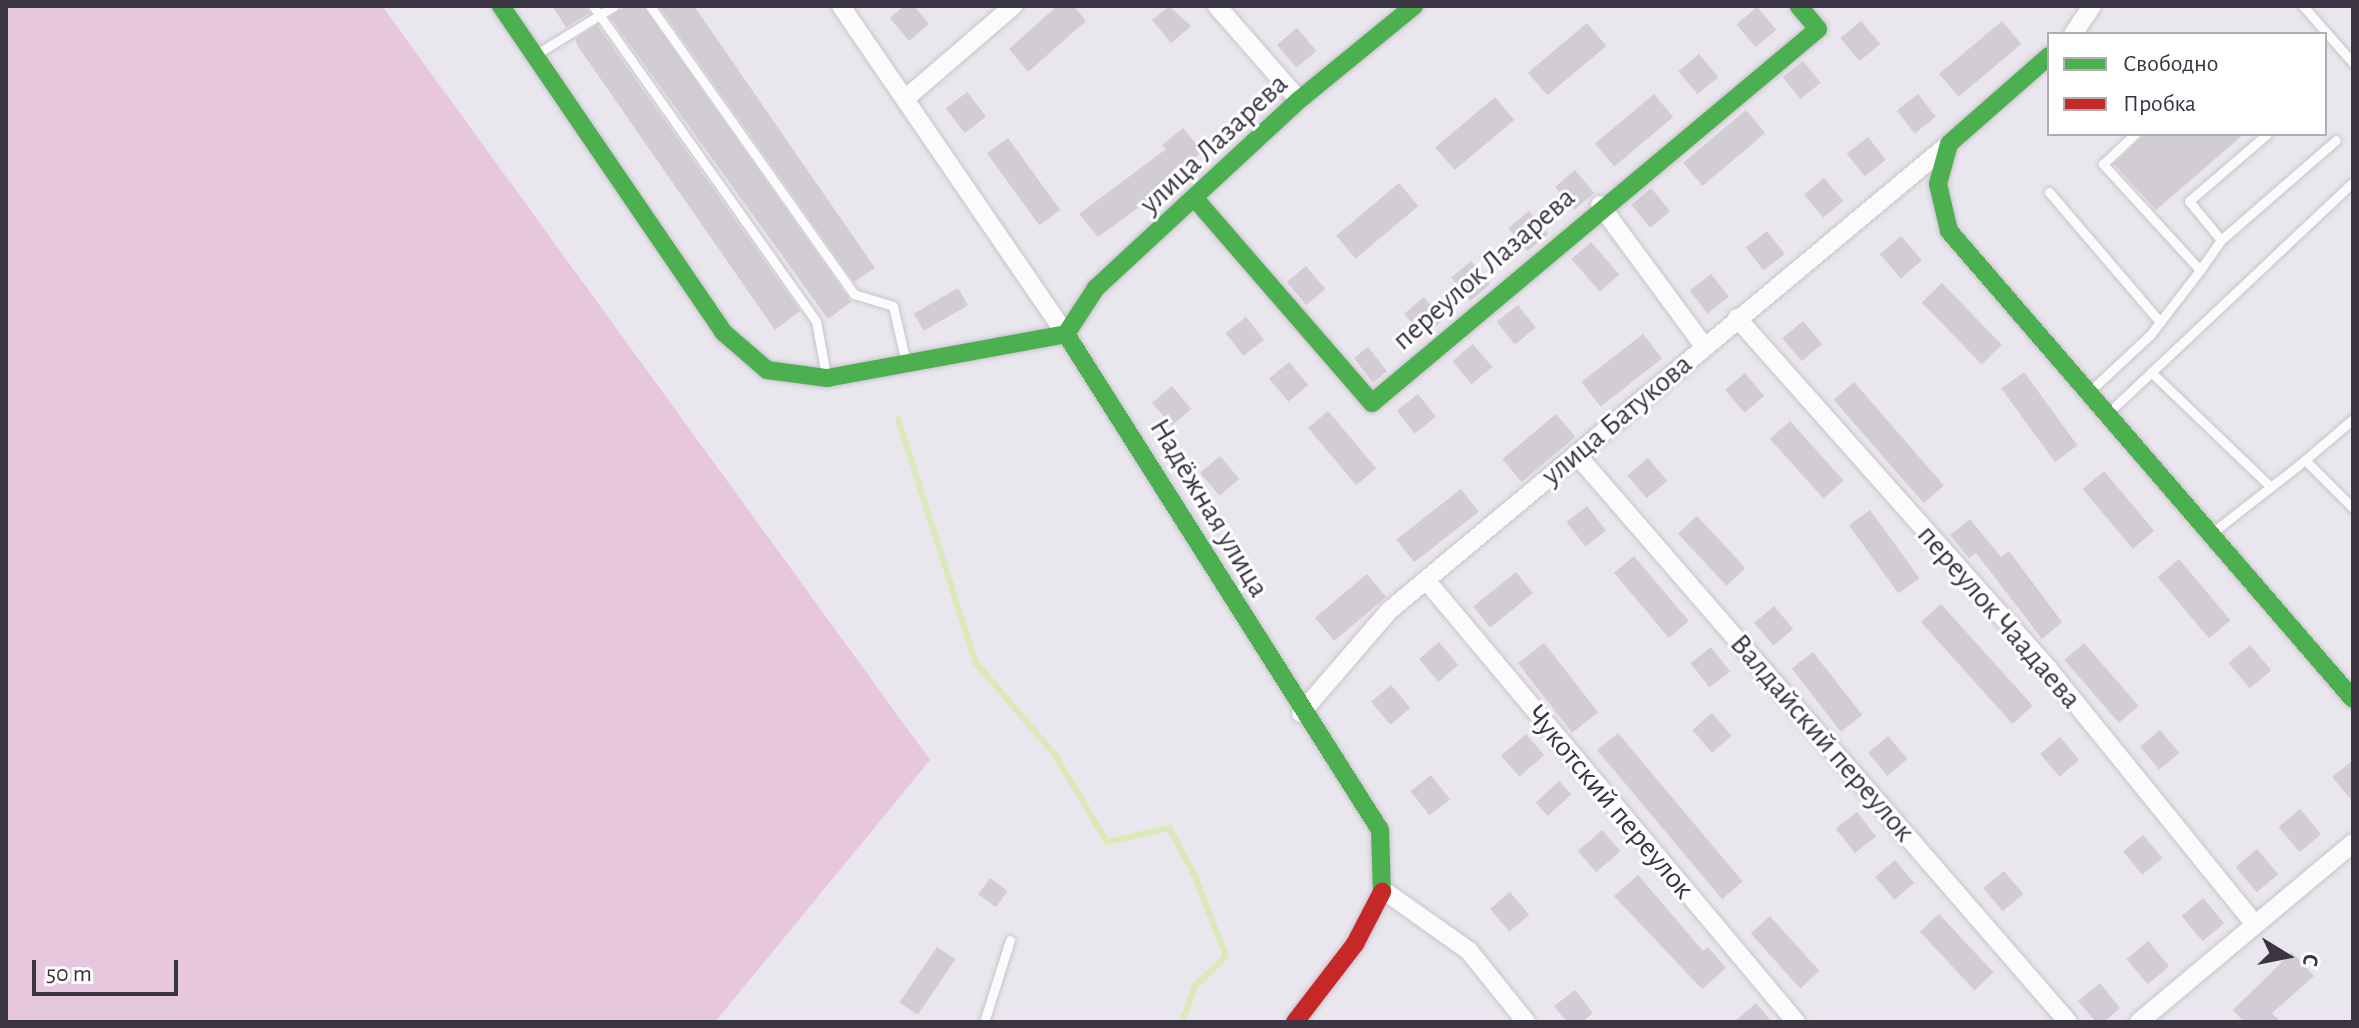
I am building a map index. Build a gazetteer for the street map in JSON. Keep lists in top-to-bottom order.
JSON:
{
  "streets": {
    "street": [
      "улица Лазарева",
      "переулок Лазарева",
      "улица Батукова",
      "Надёжная улица",
      "переулок Чаадаева",
      "Валдайский переулок",
      "Чукотский переулок"
    ]
  },
  "crossings": [
    ["улица Лазарева", "переулок Лазарева"],
    ["улица Лазарева", "Надёжная улица"],
    ["улица Батукова", "Надёжная улица"],
    ["улица Батукова", "переулок Чаадаева"],
    ["улица Батукова", "Валдайский переулок"],
    ["улица Батукова", "Чукотский переулок"]
  ],
  "legend": ["Свободно", "Пробка"],
  "scale_bar": "50 m",
  "north": "right"
}
